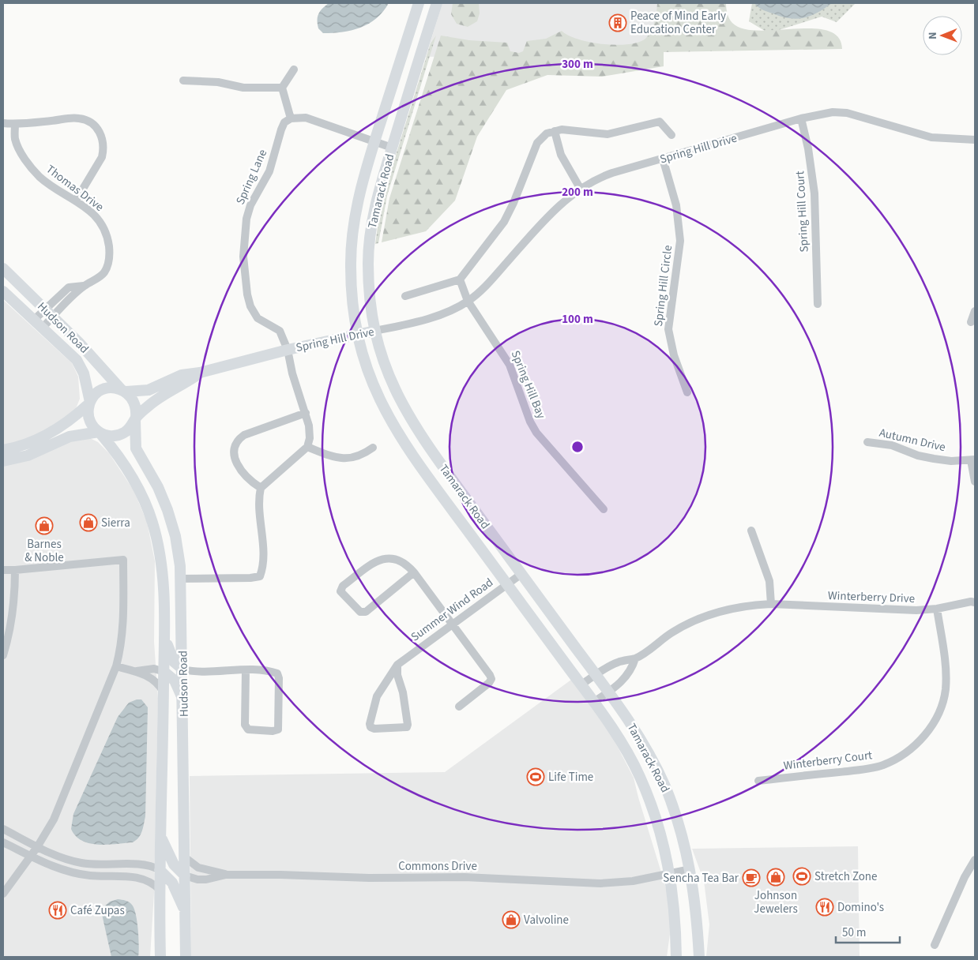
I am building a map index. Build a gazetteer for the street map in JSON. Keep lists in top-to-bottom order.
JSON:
{
  "streets": {
    "street": [
      "Spring Hill Drive",
      "Spring Lane",
      "Thomas Drive",
      "Tamarack Road",
      "Spring Hill Court",
      "Spring Hill Circle",
      "Hudson Road",
      "Spring Hill Bay",
      "Autumn Drive",
      "Winterberry Drive",
      "Summer Wind Road",
      "Winterberry Court",
      "Commons Drive"
    ]
  },
  "crossings": [
    ["Spring Hill Drive", "Spring Lane"],
    ["Spring Hill Drive", "Tamarack Road"],
    ["Spring Hill Drive", "Spring Hill Court"],
    ["Spring Hill Drive", "Spring Hill Circle"],
    ["Spring Hill Drive", "Hudson Road"],
    ["Spring Hill Drive", "Spring Hill Bay"],
    ["Thomas Drive", "Hudson Road"],
    ["Tamarack Road", "Winterberry Drive"],
    ["Tamarack Road", "Summer Wind Road"],
    ["Tamarack Road", "Commons Drive"],
    ["Hudson Road", "Commons Drive"],
    ["Winterberry Drive", "Winterberry Court"]
  ],
  "places": {
    "building": ["Peace of Mind Early Education Center"],
    "shop": [
      "Sierra",
      "Barnes & Noble",
      "Johnson Jewelers",
      "Valvoline"
    ],
    "sports": ["Life Time", "Stretch Zone"],
    "cafe": ["Sencha Tea Bar"],
    "restaurant": ["Domino's", "Café Zupas"]
  },
  "scale_bar": "50 m",
  "north": "left",
  "rings": ["300 m", "200 m", "100 m"]
}
